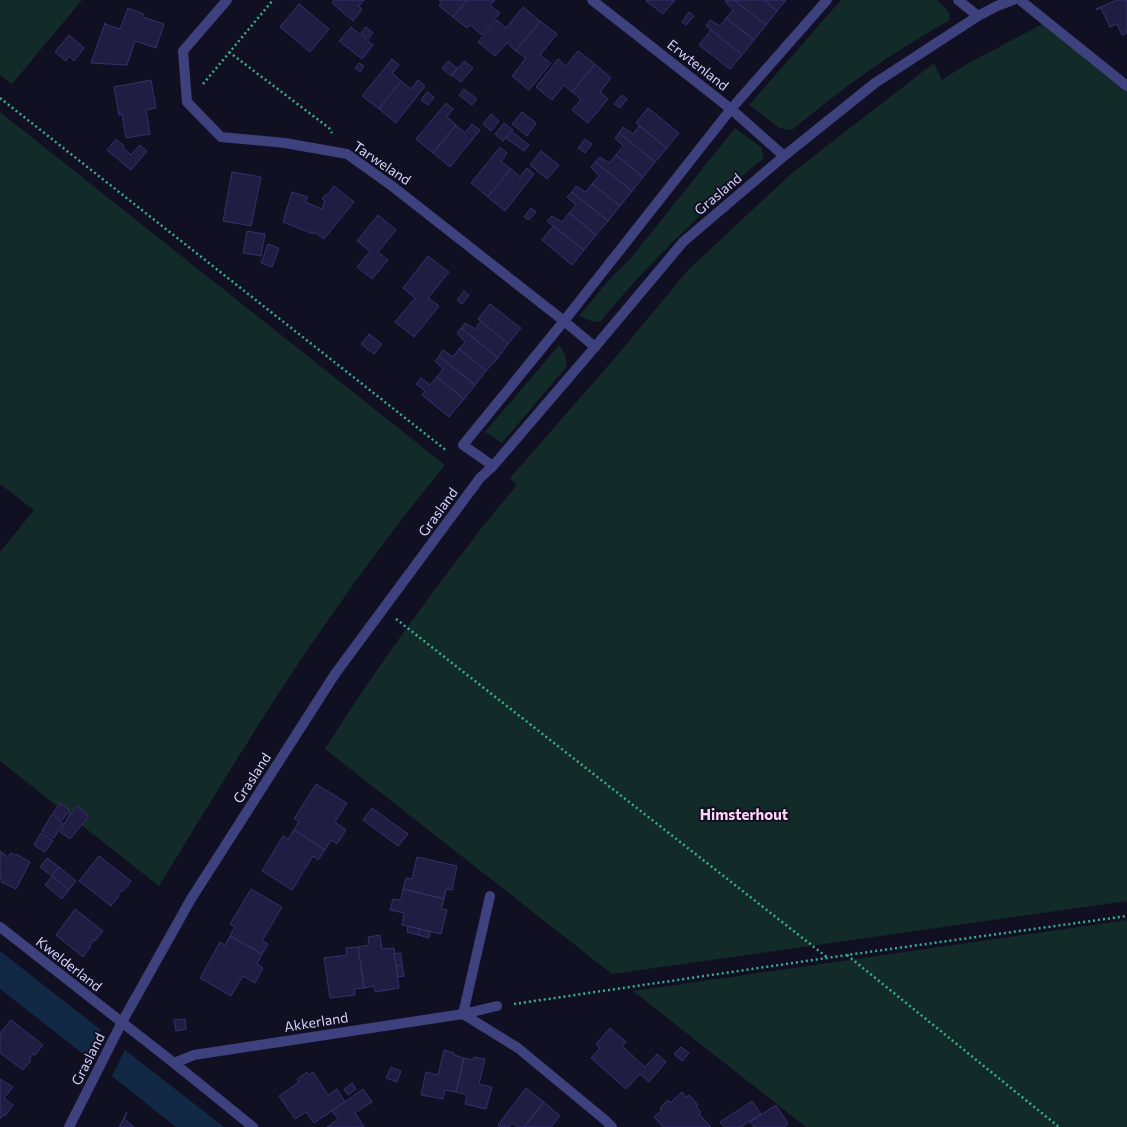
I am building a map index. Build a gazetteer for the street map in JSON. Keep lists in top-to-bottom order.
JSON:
{
  "streets": {
    "street": [
      "Erwtenland",
      "Tarweland",
      "Grasland",
      "Kwelderland",
      "Akkerland"
    ]
  },
  "crossings": [
    ["Erwtenland", "Grasland"],
    ["Tarweland", "Grasland"],
    ["Grasland", "Kwelderland"]
  ],
  "districts": ["Himsterhout"]
}
